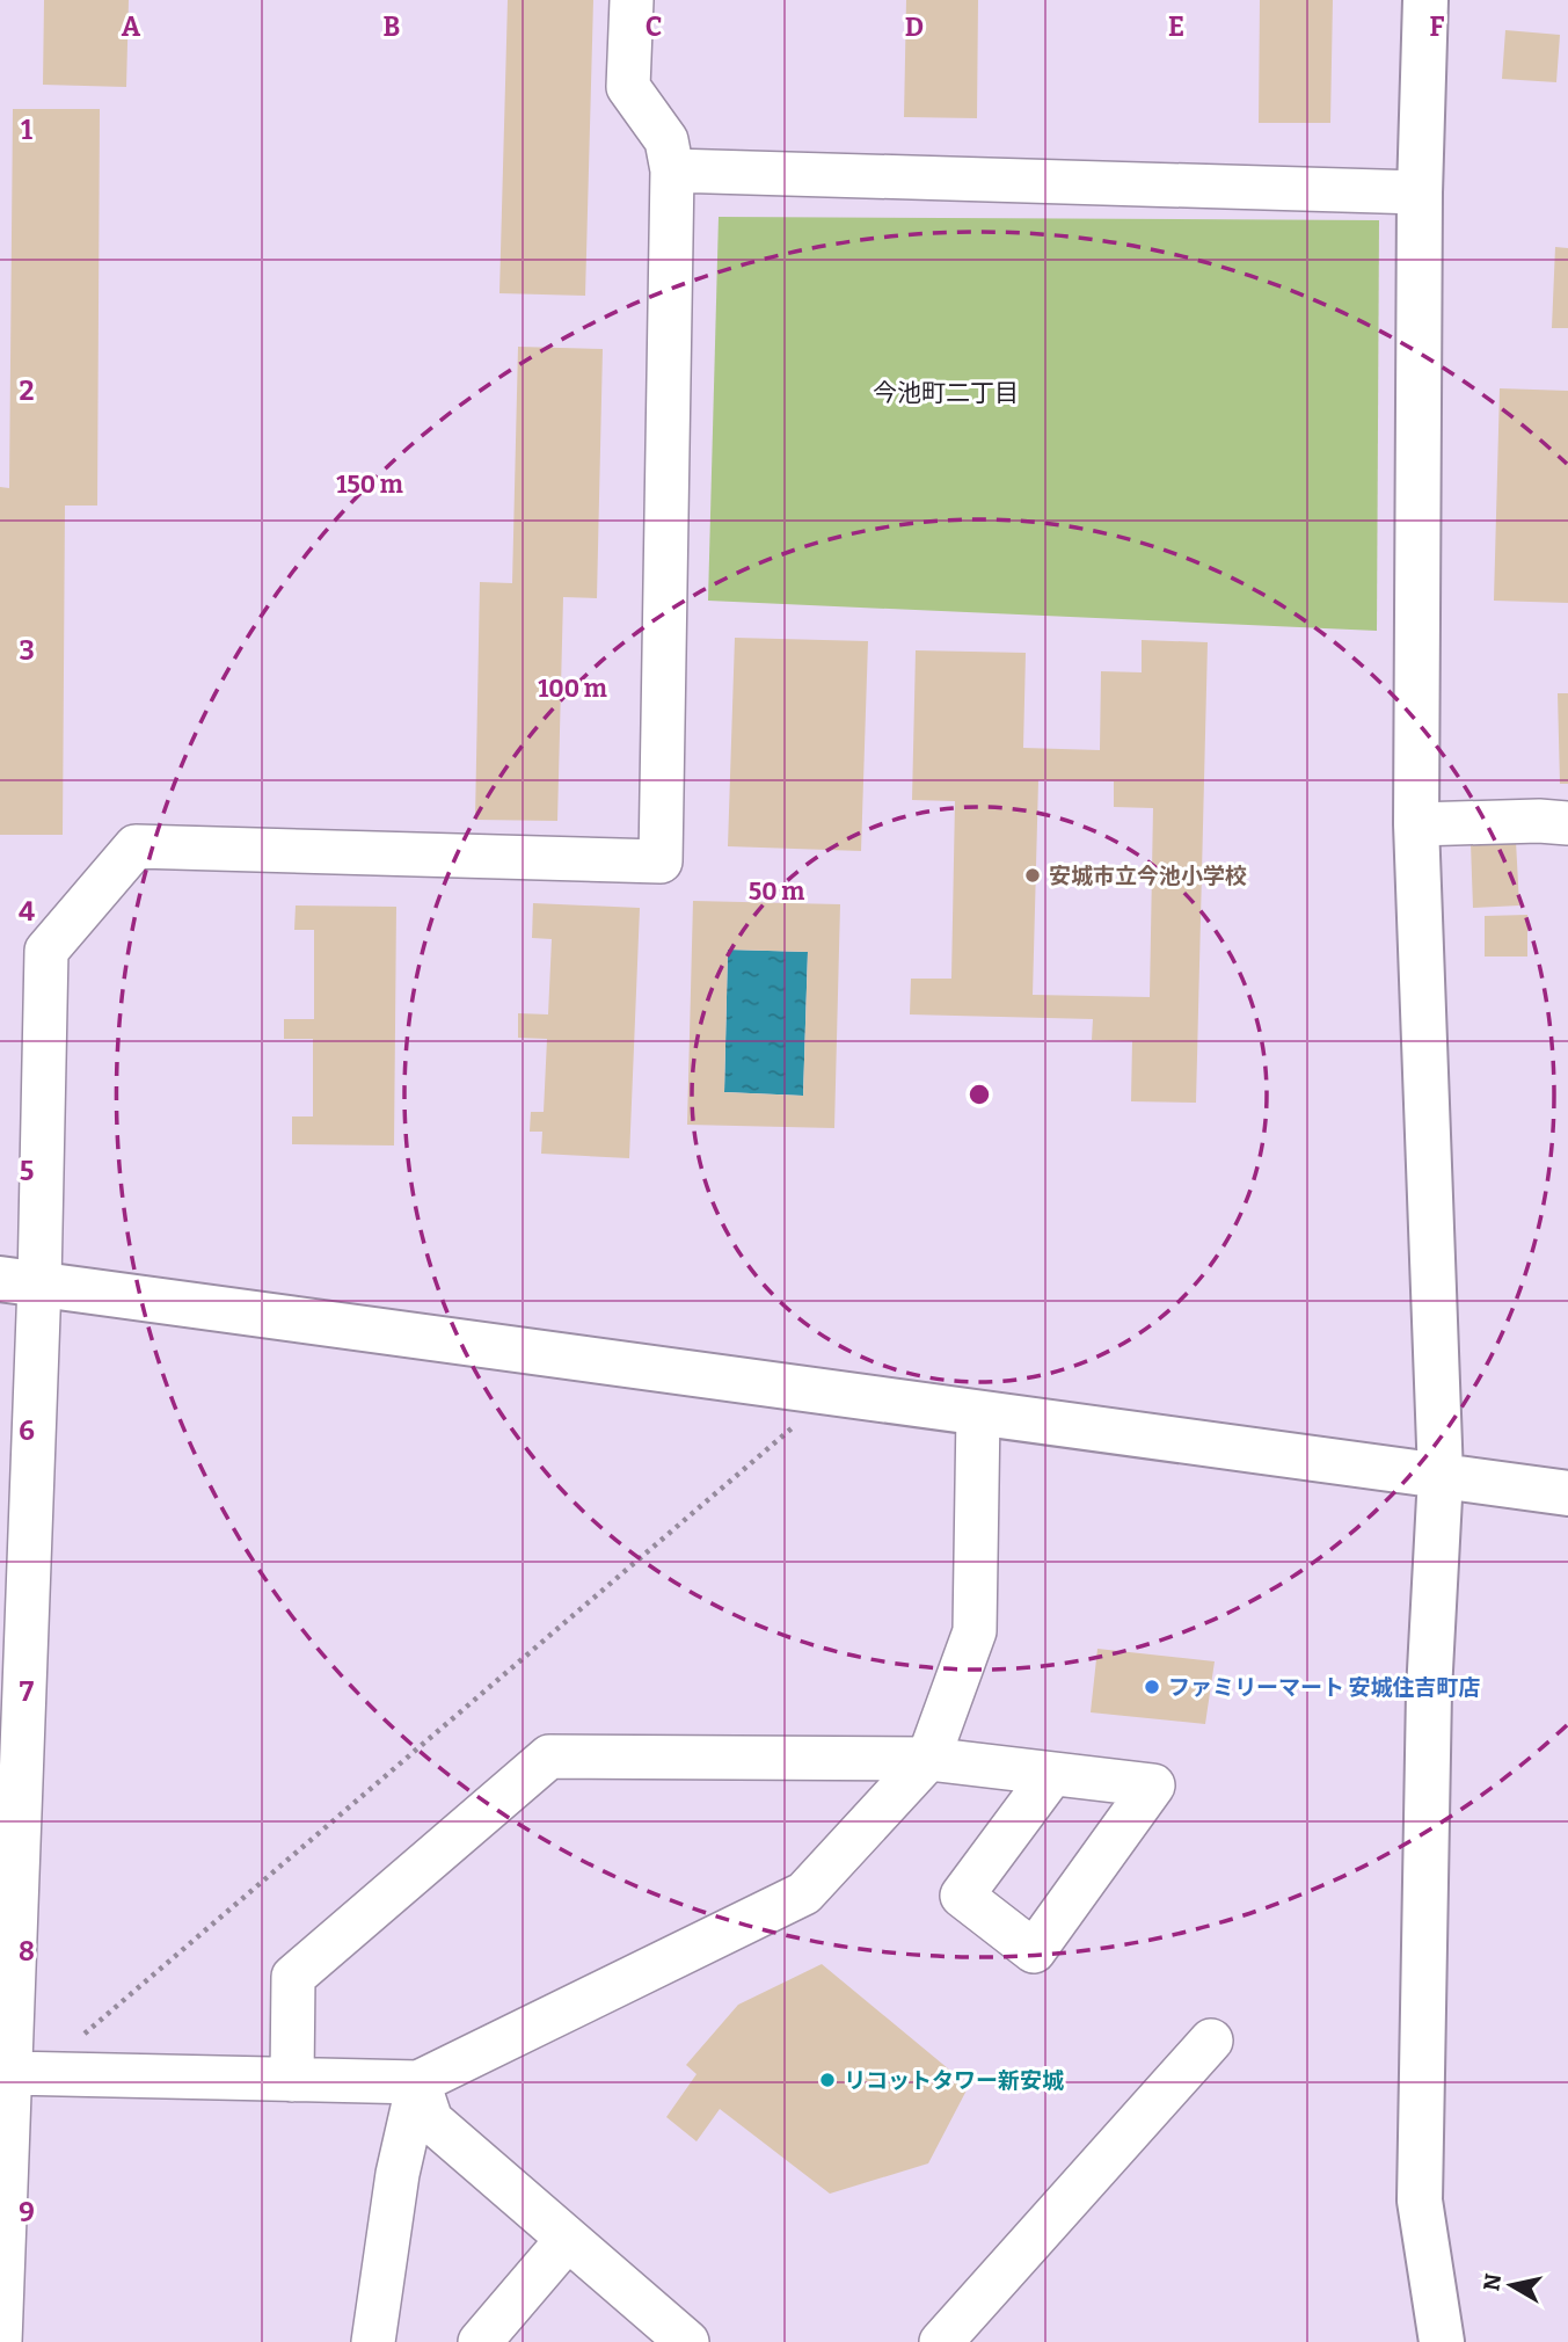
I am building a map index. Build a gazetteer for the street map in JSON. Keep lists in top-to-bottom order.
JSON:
{
  "districts": ["今池町二丁目"],
  "places": ["安城市立今池小学校", "ファミリーマート 安城住吉町店", "リコットタワー新安城"],
  "north": "left",
  "grid": {
    "columns": [
      "A",
      "B",
      "C",
      "D",
      "E",
      "F"
    ],
    "rows": [
      "1",
      "2",
      "3",
      "4",
      "5",
      "6",
      "7",
      "8",
      "9"
    ]
  },
  "rings": ["150 m", "100 m", "50 m"]
}
